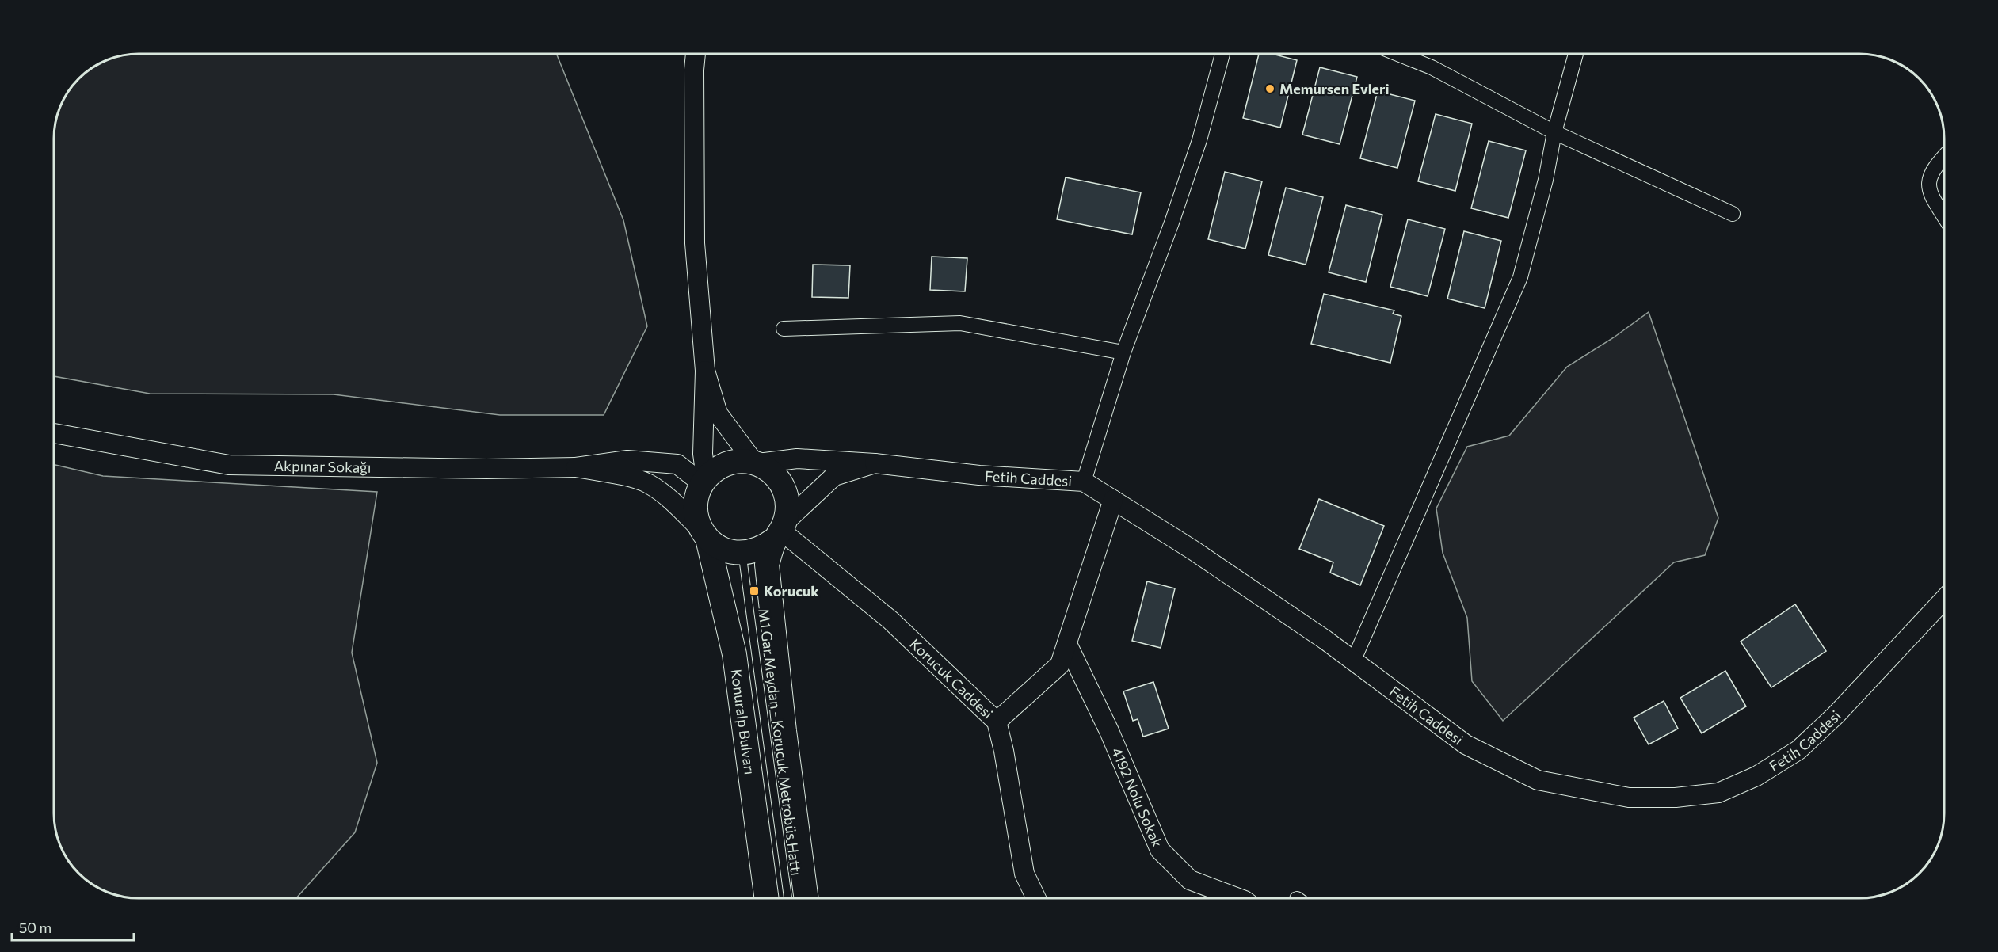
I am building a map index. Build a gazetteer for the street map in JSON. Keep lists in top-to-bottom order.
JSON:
{
  "streets": {
    "main road": ["Konuralp Bulvarı"],
    "street": [
      "Akpınar Sokağı",
      "Fetih Caddesi",
      "Korucuk Caddesi",
      "4192 Nolu Sokak"
    ],
    "lane": ["M1 Gar Meydan - Korucuk Metrobüs Hattı"]
  },
  "crossings": [
    ["Akpınar Sokağı", "Fetih Caddesi"],
    ["Akpınar Sokağı", "Korucuk Caddesi"],
    ["Akpınar Sokağı", "Konuralp Bulvarı"],
    ["Akpınar Sokağı", "M1 Gar Meydan - Korucuk Metrobüs Hattı"],
    ["Fetih Caddesi", "Korucuk Caddesi"],
    ["Fetih Caddesi", "Konuralp Bulvarı"],
    ["Fetih Caddesi", "M1 Gar Meydan - Korucuk Metrobüs Hattı"],
    ["Korucuk Caddesi", "Konuralp Bulvarı"],
    ["Korucuk Caddesi", "M1 Gar Meydan - Korucuk Metrobüs Hattı"],
    ["Konuralp Bulvarı", "M1 Gar Meydan - Korucuk Metrobüs Hattı"]
  ],
  "places": {
    "other": ["Memursen Evleri"],
    "transit": ["Korucuk"]
  },
  "scale_bar": "50 m"
}
